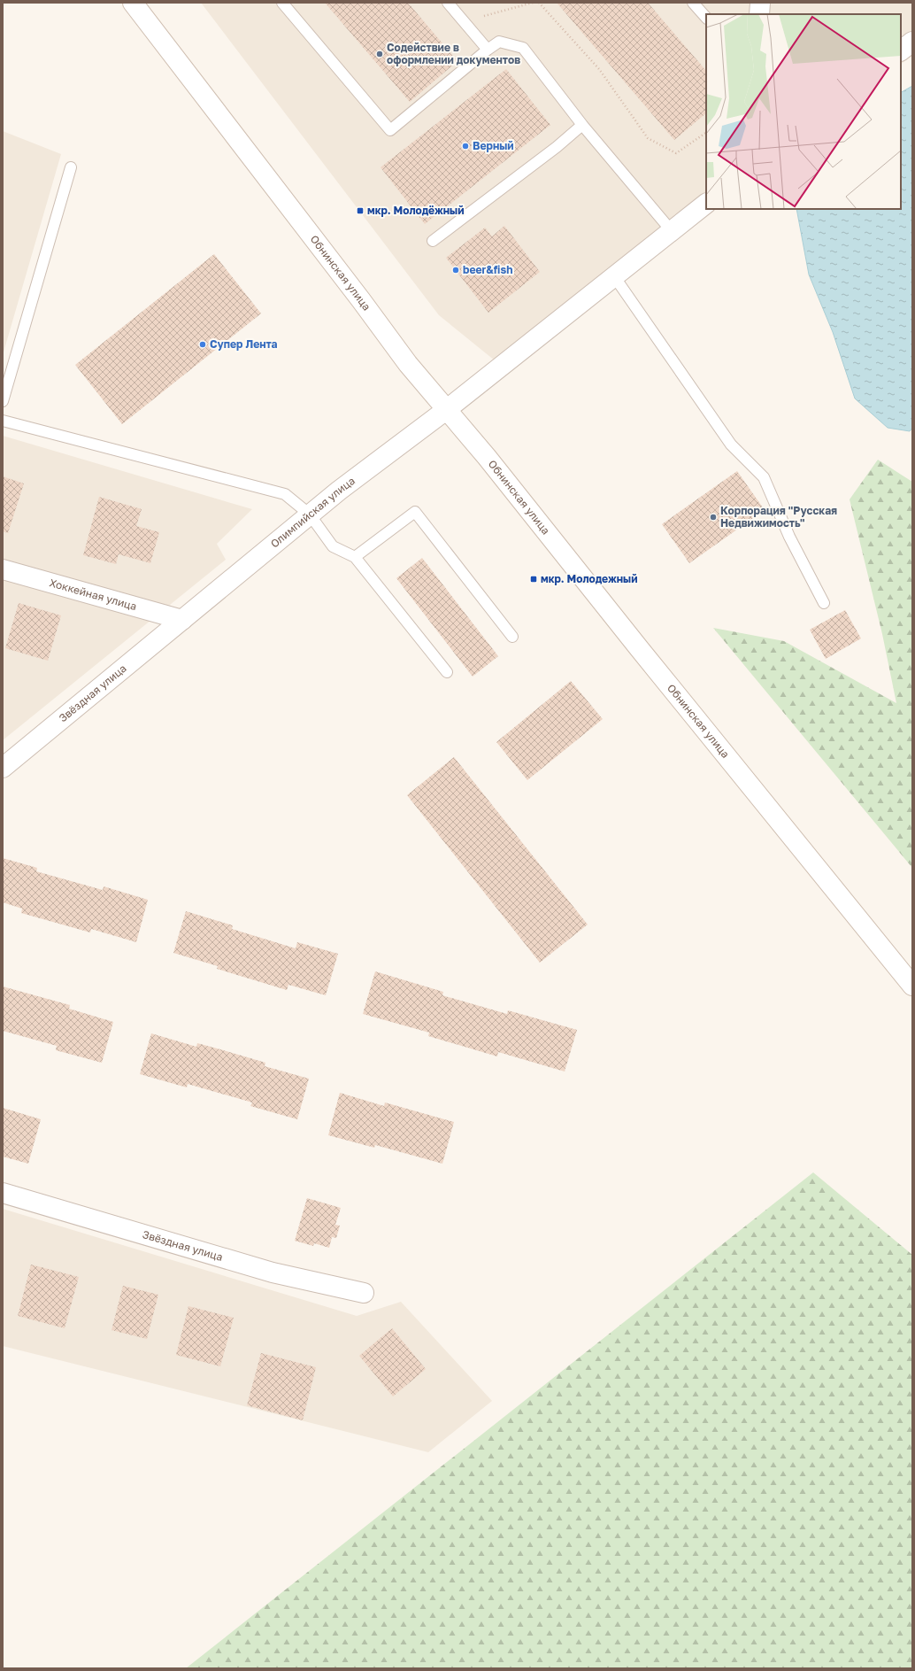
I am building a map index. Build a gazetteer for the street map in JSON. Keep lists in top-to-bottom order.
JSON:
{
  "streets": {
    "street": [
      "Обнинская улица",
      "Олимпийская улица",
      "Хоккейная улица",
      "Звёздная улица"
    ]
  },
  "crossings": [
    ["Обнинская улица", "Олимпийская улица"],
    ["Олимпийская улица", "Хоккейная улица"],
    ["Олимпийская улица", "Звёздная улица"],
    ["Хоккейная улица", "Звёздная улица"]
  ],
  "places": {
    "other": [
      "Содействие в оформлении документов",
      "Верный",
      "beer&fish",
      "Супер Лента",
      "Корпорация \"Русская Недвижимость\""
    ],
    "transit": ["мкр. Молодёжный", "мкр. Молодежный"]
  }
}
